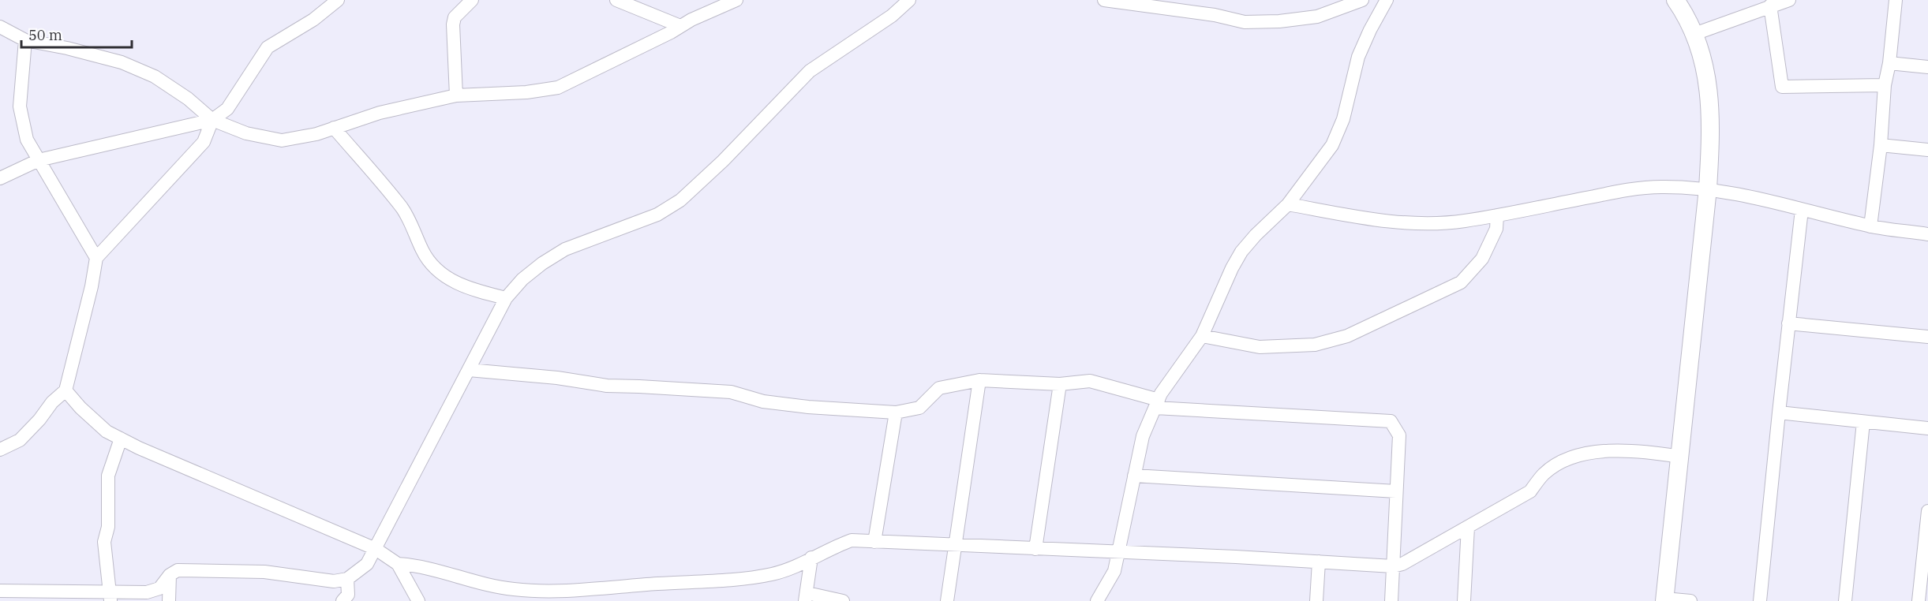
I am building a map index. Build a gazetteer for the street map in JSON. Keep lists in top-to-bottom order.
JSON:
{
  "scale_bar": "50 m"
}
